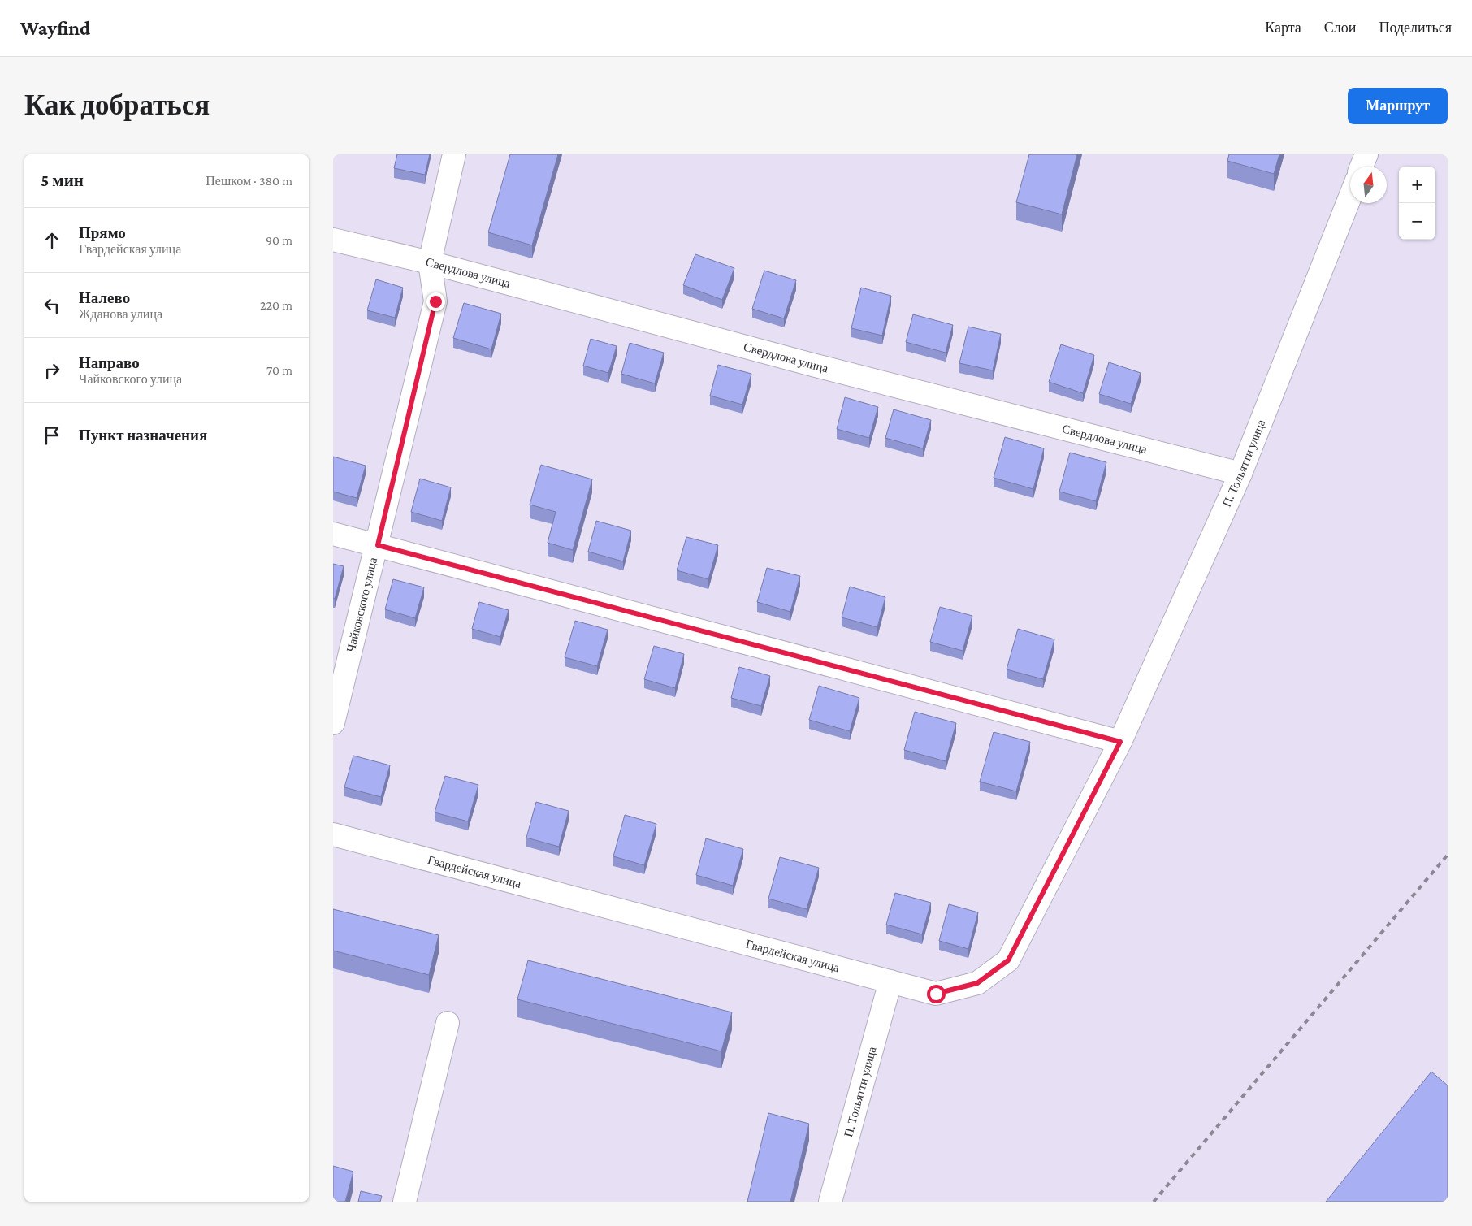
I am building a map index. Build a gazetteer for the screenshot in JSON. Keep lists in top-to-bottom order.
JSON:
{
  "streets": {
    "street": [
      "Свердлова улица",
      "П. Тольятти улица",
      "Чайковского улица",
      "Гвардейская улица"
    ]
  },
  "crossings": [
    ["Свердлова улица", "П. Тольятти улица"],
    ["Свердлова улица", "Чайковского улица"],
    ["П. Тольятти улица", "Гвардейская улица"]
  ],
  "north": "top",
  "page": {
    "header": "Wayfind",
    "nav": ["Карта", "Слои", "Поделиться"],
    "buttons": "Маршрут",
    "title": "Как добраться",
    "heading": ["5 мин", "Пешком · 380 m"],
    "map_buttons": ["+", "−"],
    "list": [
      ["Прямо", "Гвардейская улица", "90 m"],
      ["Налево", "Жданова улица", "220 m"],
      ["Направо", "Чайковского улица", "70 m"],
      "Пункт назначения"
    ]
  }
}
